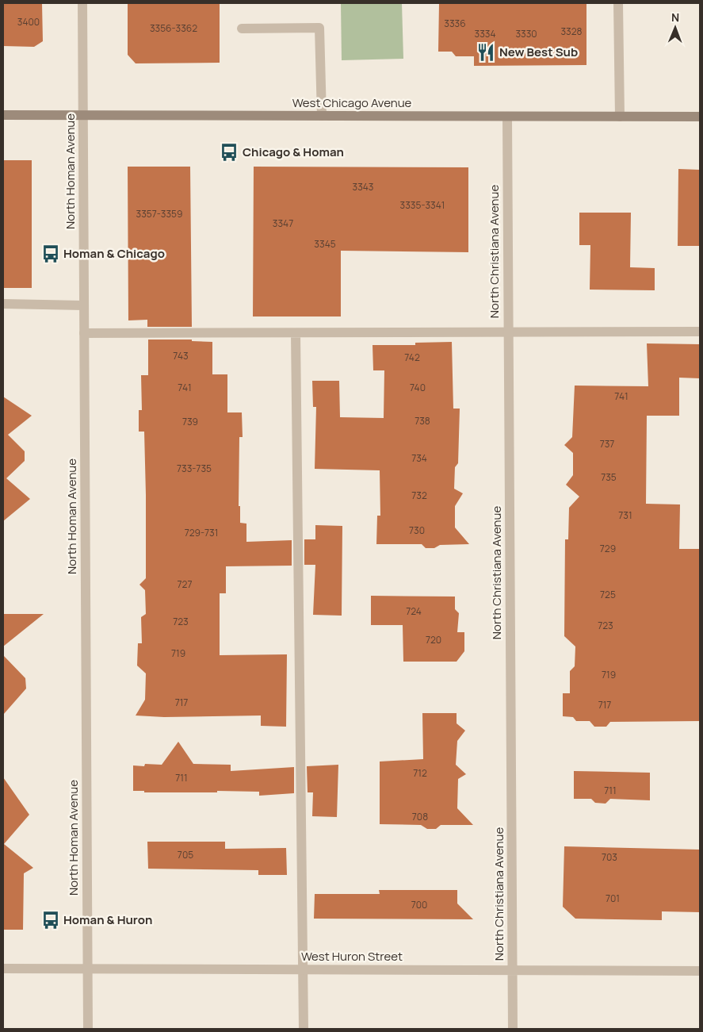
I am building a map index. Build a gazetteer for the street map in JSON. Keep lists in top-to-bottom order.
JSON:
{
  "streets": {
    "main road": ["West Chicago Avenue"],
    "street": ["North Homan Avenue", "North Christiana Avenue", "West Huron Street"]
  },
  "crossings": [
    ["West Chicago Avenue", "North Homan Avenue"],
    ["West Chicago Avenue", "North Christiana Avenue"],
    ["North Homan Avenue", "West Huron Street"],
    ["North Christiana Avenue", "West Huron Street"]
  ],
  "places": {
    "restaurant": ["New Best Sub"],
    "bus stop": ["Chicago & Homan", "Homan & Chicago", "Homan & Huron"]
  },
  "house_numbers": [
    "3400",
    "3336",
    "3356-3362",
    "3328",
    "3334",
    "3330",
    "3343",
    "3335-3341",
    "3357-3359",
    "3347",
    "3345",
    "743",
    "742",
    "741",
    "740",
    "741",
    "738",
    "739",
    "737",
    "734",
    "733-735",
    "735",
    "732",
    "731",
    "730",
    "729-731",
    "729",
    "727",
    "725",
    "724",
    "723",
    "723",
    "720",
    "719",
    "719",
    "717",
    "717",
    "712",
    "711",
    "711",
    "708",
    "705",
    "703",
    "701",
    "700"
  ],
  "north": "top"
}
